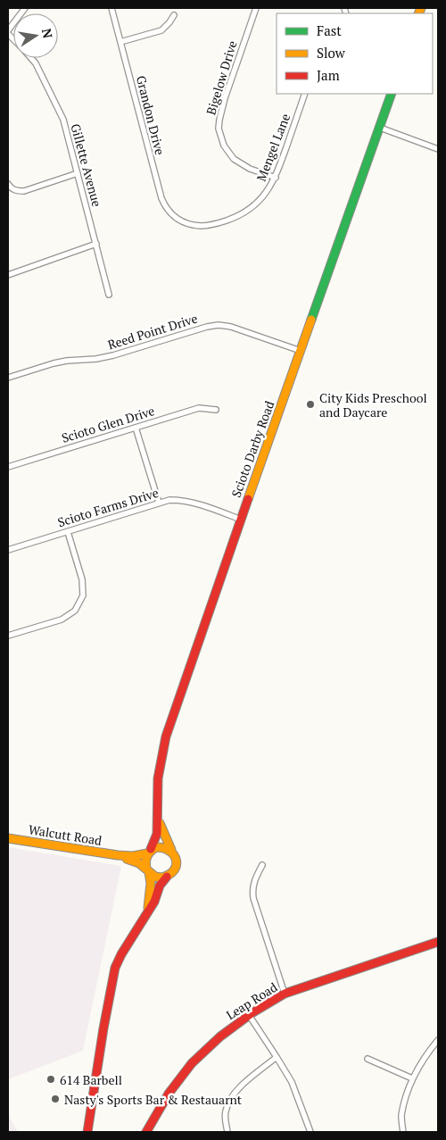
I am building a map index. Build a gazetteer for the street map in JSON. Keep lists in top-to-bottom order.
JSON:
{
  "streets": {
    "main road": ["Scioto Darby Road", "Walcutt Road", "Leap Road"],
    "street": [
      "Bigelow Drive",
      "Grandon Drive",
      "Mengel Lane",
      "Gillette Avenue",
      "Reed Point Drive",
      "Scioto Glen Drive",
      "Scioto Farms Drive"
    ]
  },
  "crossings": [
    ["Bigelow Drive", "Mengel Lane"],
    ["Grandon Drive", "Mengel Lane"],
    ["Reed Point Drive", "Scioto Darby Road"],
    ["Scioto Darby Road", "Scioto Farms Drive"],
    ["Scioto Darby Road", "Walcutt Road"]
  ],
  "places": ["City Kids Preschool and Daycare", "614 Barbell", "Nasty's Sports Bar & Restauarnt"],
  "legend": ["Fast", "Slow", "Jam"],
  "north": "right"
}
